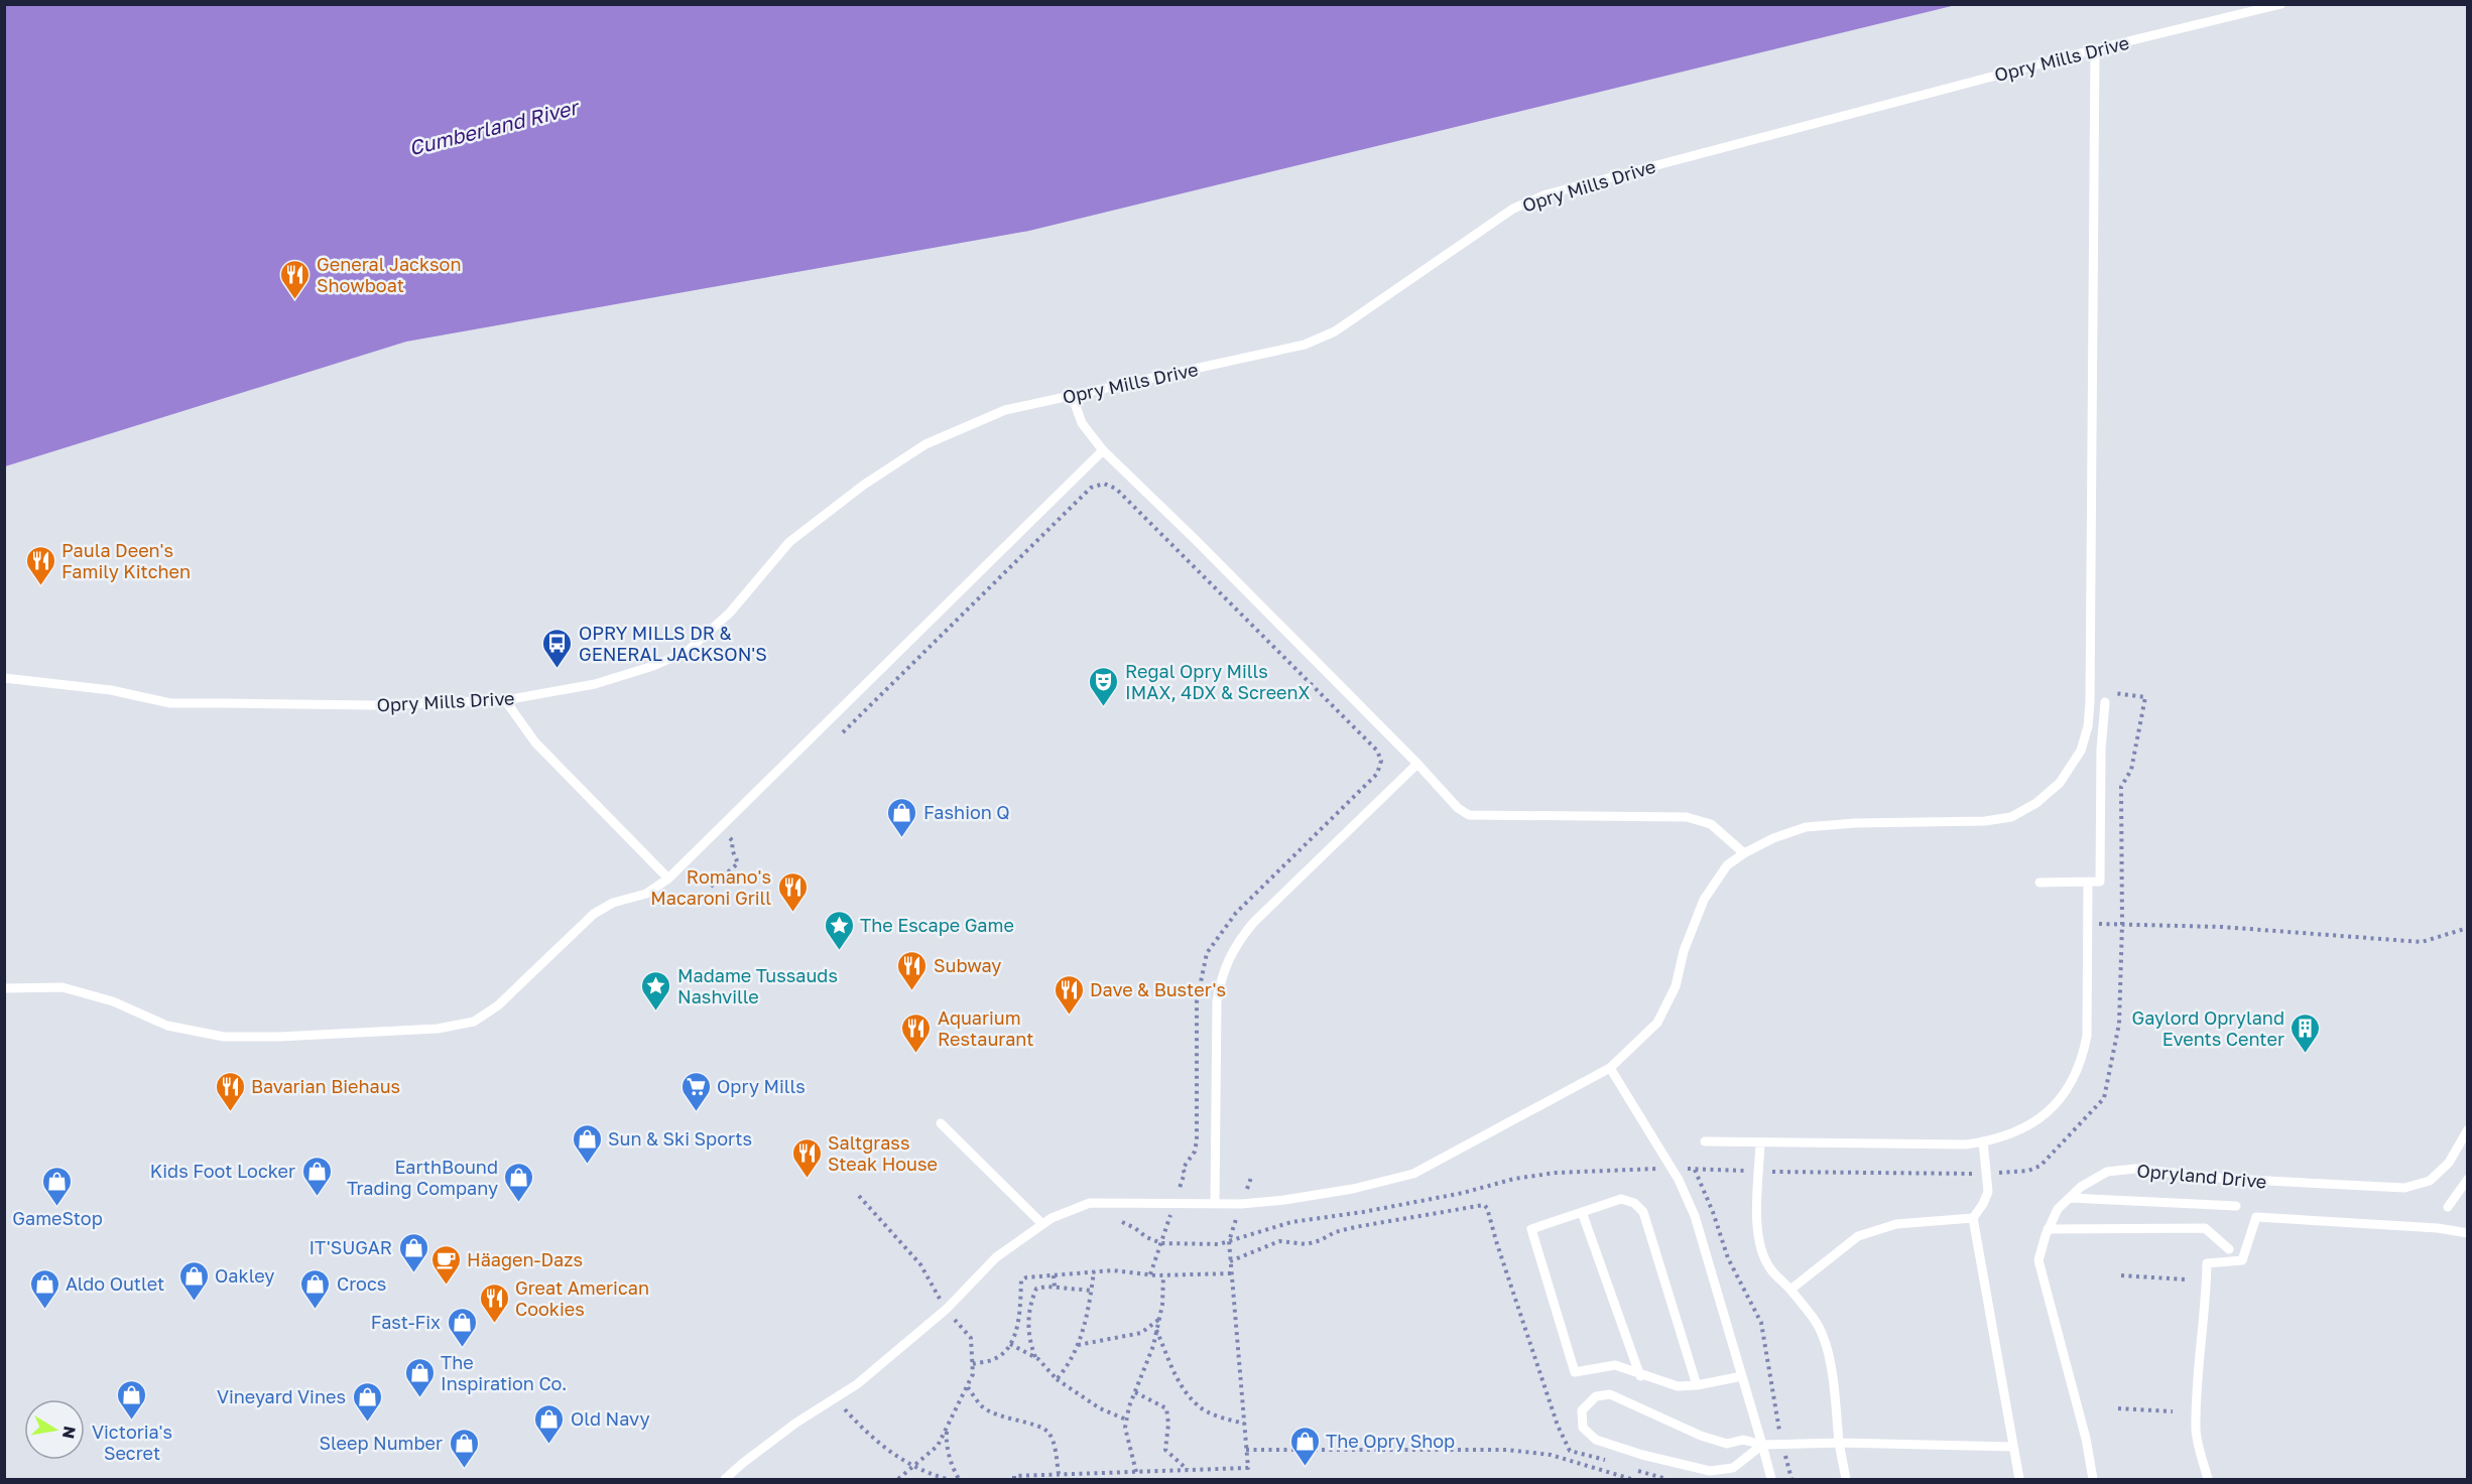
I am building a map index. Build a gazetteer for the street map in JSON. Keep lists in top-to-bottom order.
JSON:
{
  "streets": {
    "lane": ["Opry Mills Drive", "Opryland Drive"]
  },
  "water": ["Cumberland River"],
  "places": {
    "restaurant": [
      "General Jackson Showboat",
      "Paula Deen's Family Kitchen",
      "Romano's Macaroni Grill",
      "Subway",
      "Dave & Buster's",
      "Aquarium Restaurant",
      "Bavarian Biehaus",
      "Saltgrass Steak House",
      "Great American Cookies"
    ],
    "bus stop": ["OPRY MILLS DR & GENERAL JACKSON'S"],
    "theatre": ["Regal Opry Mills IMAX, 4DX & ScreenX"],
    "shop": [
      "Fashion Q",
      "Sun & Ski Sports",
      "Kids Foot Locker",
      "EarthBound Trading Company",
      "GameStop",
      "IT'SUGAR",
      "Oakley",
      "Aldo Outlet",
      "Crocs",
      "Fast-Fix",
      "The Inspiration Co.",
      "Victoria's Secret",
      "Vineyard Vines",
      "Old Navy",
      "The Opry Shop",
      "Sleep Number"
    ],
    "place": ["The Escape Game", "Madame Tussauds Nashville"],
    "building": ["Gaylord Opryland Events Center"],
    "supermarket": ["Opry Mills"],
    "cafe": ["Häagen-Dazs"]
  },
  "north": "right"
}
